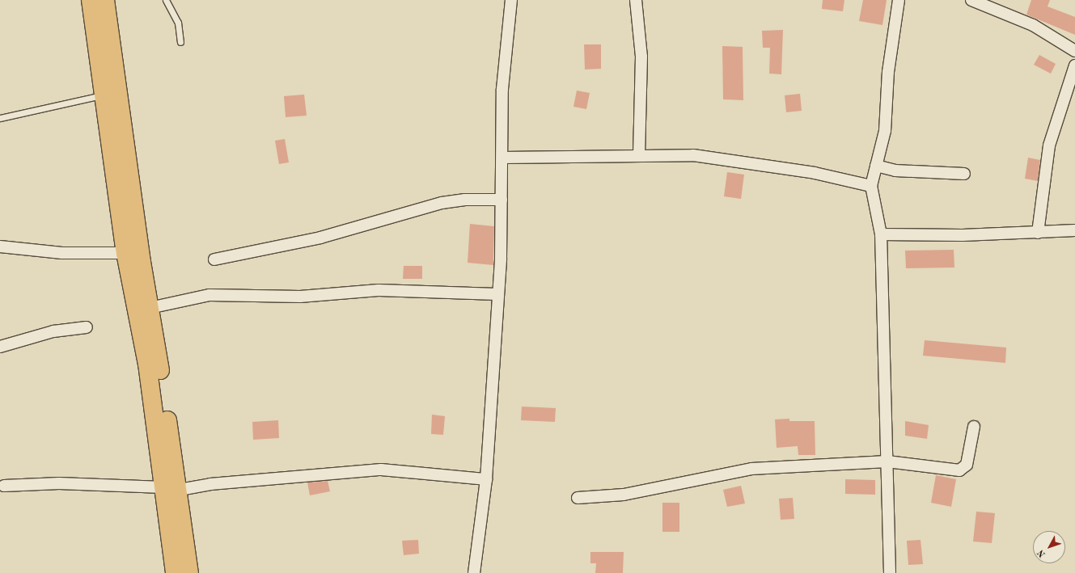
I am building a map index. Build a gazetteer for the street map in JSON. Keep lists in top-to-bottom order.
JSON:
{
  "north": "bottom left"
}
